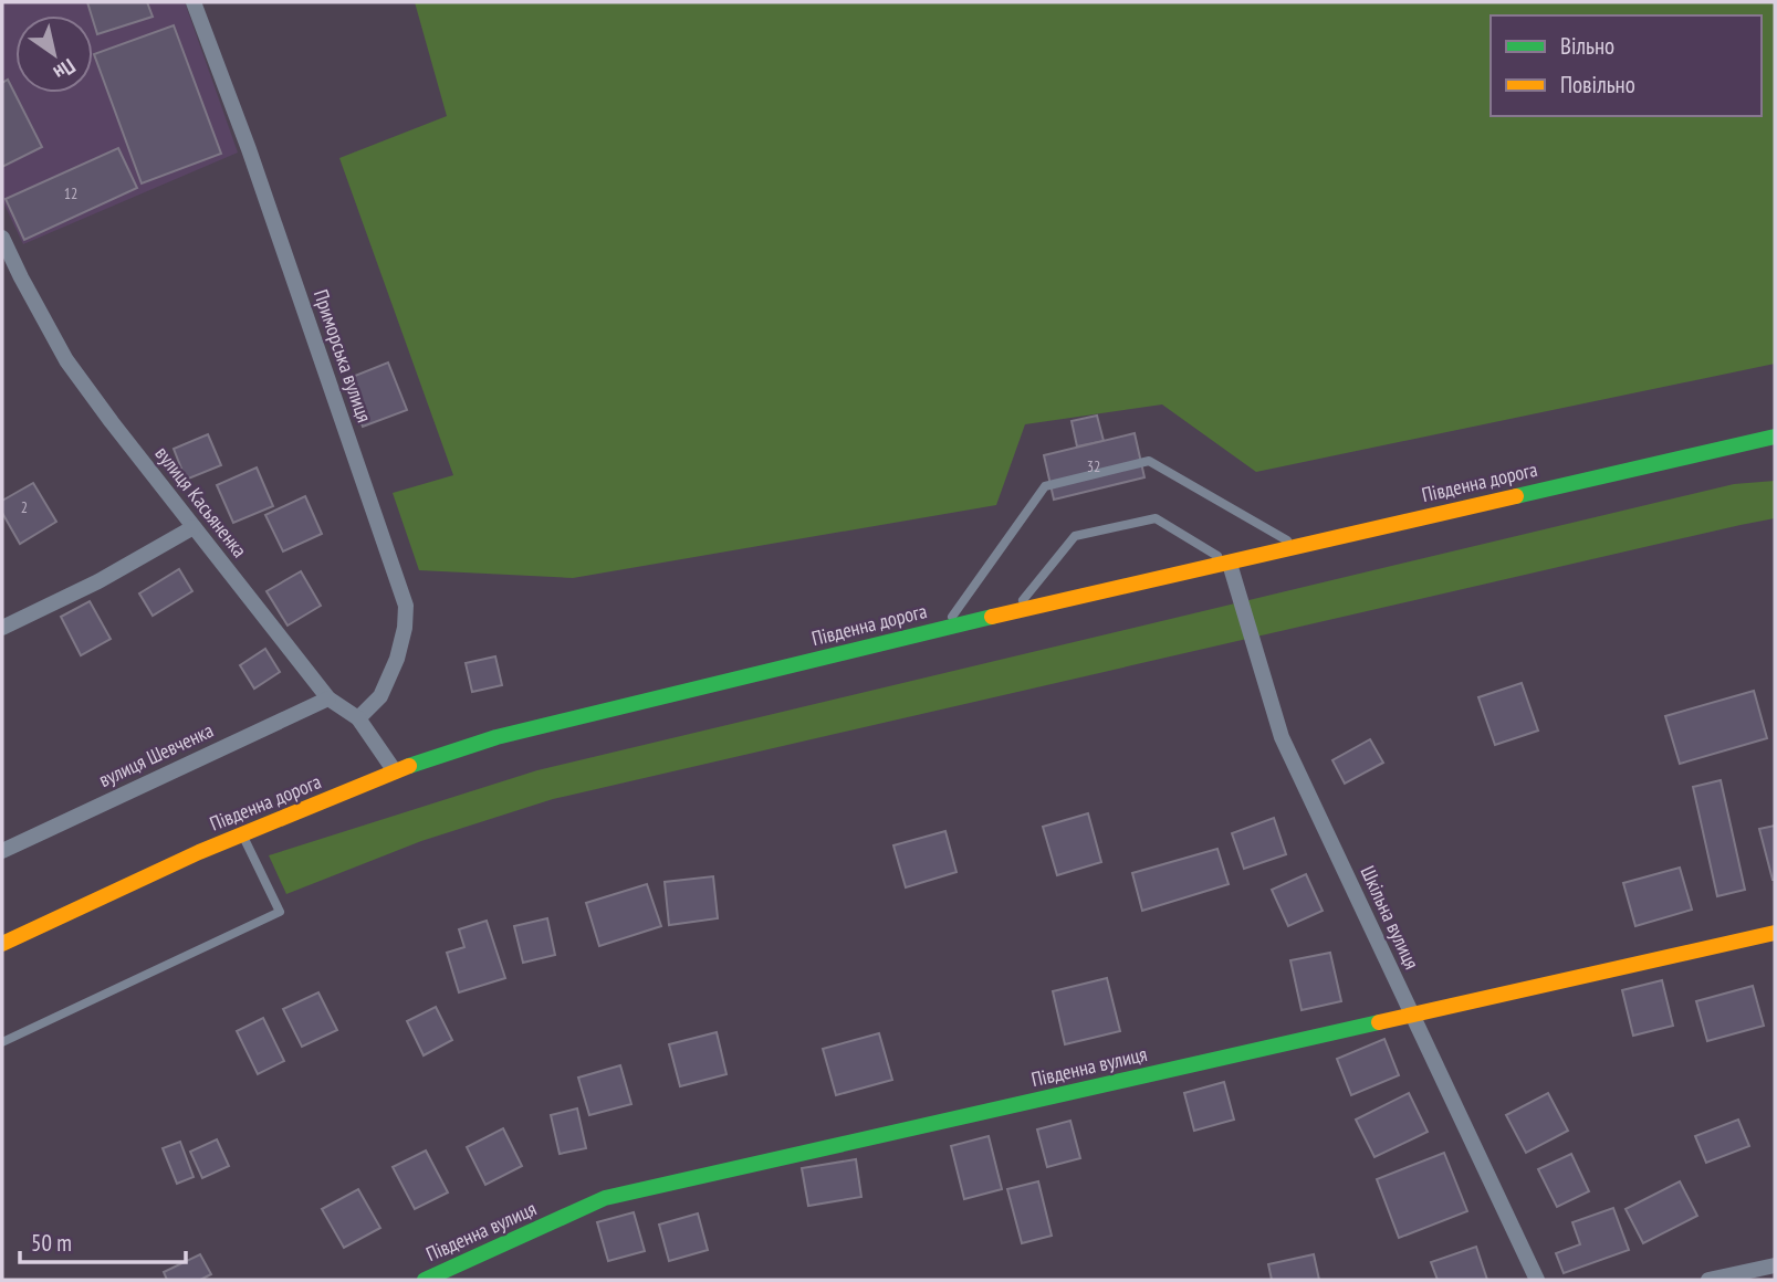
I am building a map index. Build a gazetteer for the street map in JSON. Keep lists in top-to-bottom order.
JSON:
{
  "streets": {
    "main road": ["Південна дорога", "Південна вулиця"],
    "street": [
      "Приморська вулиця",
      "вулиця Касьяненка",
      "вулиця Шевченка",
      "Шкільна вулиця"
    ]
  },
  "crossings": [
    ["Приморська вулиця", "вулиця Касьяненка"],
    ["Південна дорога", "вулиця Касьяненка"],
    ["Південна дорога", "Шкільна вулиця"],
    ["вулиця Касьяненка", "вулиця Шевченка"],
    ["Шкільна вулиця", "Південна вулиця"]
  ],
  "house_numbers": ["12", "32", "2"],
  "legend": ["Вільно", "Повільно"],
  "scale_bar": "50 m",
  "north": "bottom right"
}
